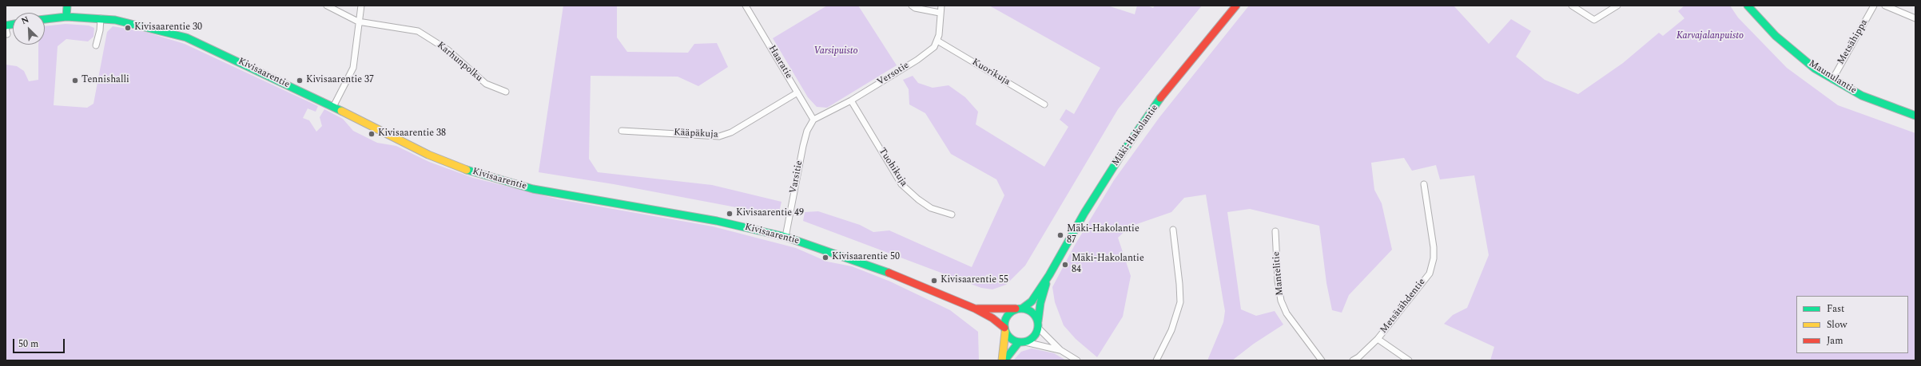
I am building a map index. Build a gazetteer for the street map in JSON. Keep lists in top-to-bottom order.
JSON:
{
  "streets": {
    "street": [
      "Metsähippa",
      "Karhunpolku",
      "Haaratie",
      "Kuorikuja",
      "Kivisaarentie",
      "Versotie",
      "Maunulantie",
      "Kääpäkuja",
      "Mäki-Hakolantie",
      "Tuohikuja",
      "Varsitie",
      "Mantelitie",
      "Metsätähdentie"
    ]
  },
  "crossings": [
    ["Metsähippa", "Maunulantie"],
    ["Haaratie", "Versotie"],
    ["Haaratie", "Kääpäkuja"],
    ["Haaratie", "Varsitie"],
    ["Kuorikuja", "Versotie"],
    ["Kivisaarentie", "Mäki-Hakolantie"],
    ["Kivisaarentie", "Varsitie"],
    ["Versotie", "Tuohikuja"],
    ["Versotie", "Varsitie"]
  ],
  "parks": ["Karvajalanpuisto", "Varsipuisto"],
  "places": [
    "Kivisaarentie 30",
    "Tennishalli",
    "Kivisaarentie 37",
    "Kivisaarentie 38",
    "Kivisaarentie 49",
    "Mäki-Hakolantie 87",
    "Kivisaarentie 50",
    "Mäki-Hakolantie 84",
    "Kivisaarentie 55"
  ],
  "legend": ["Fast", "Slow", "Jam"],
  "scale_bar": "50 m",
  "north": "top left"
}
